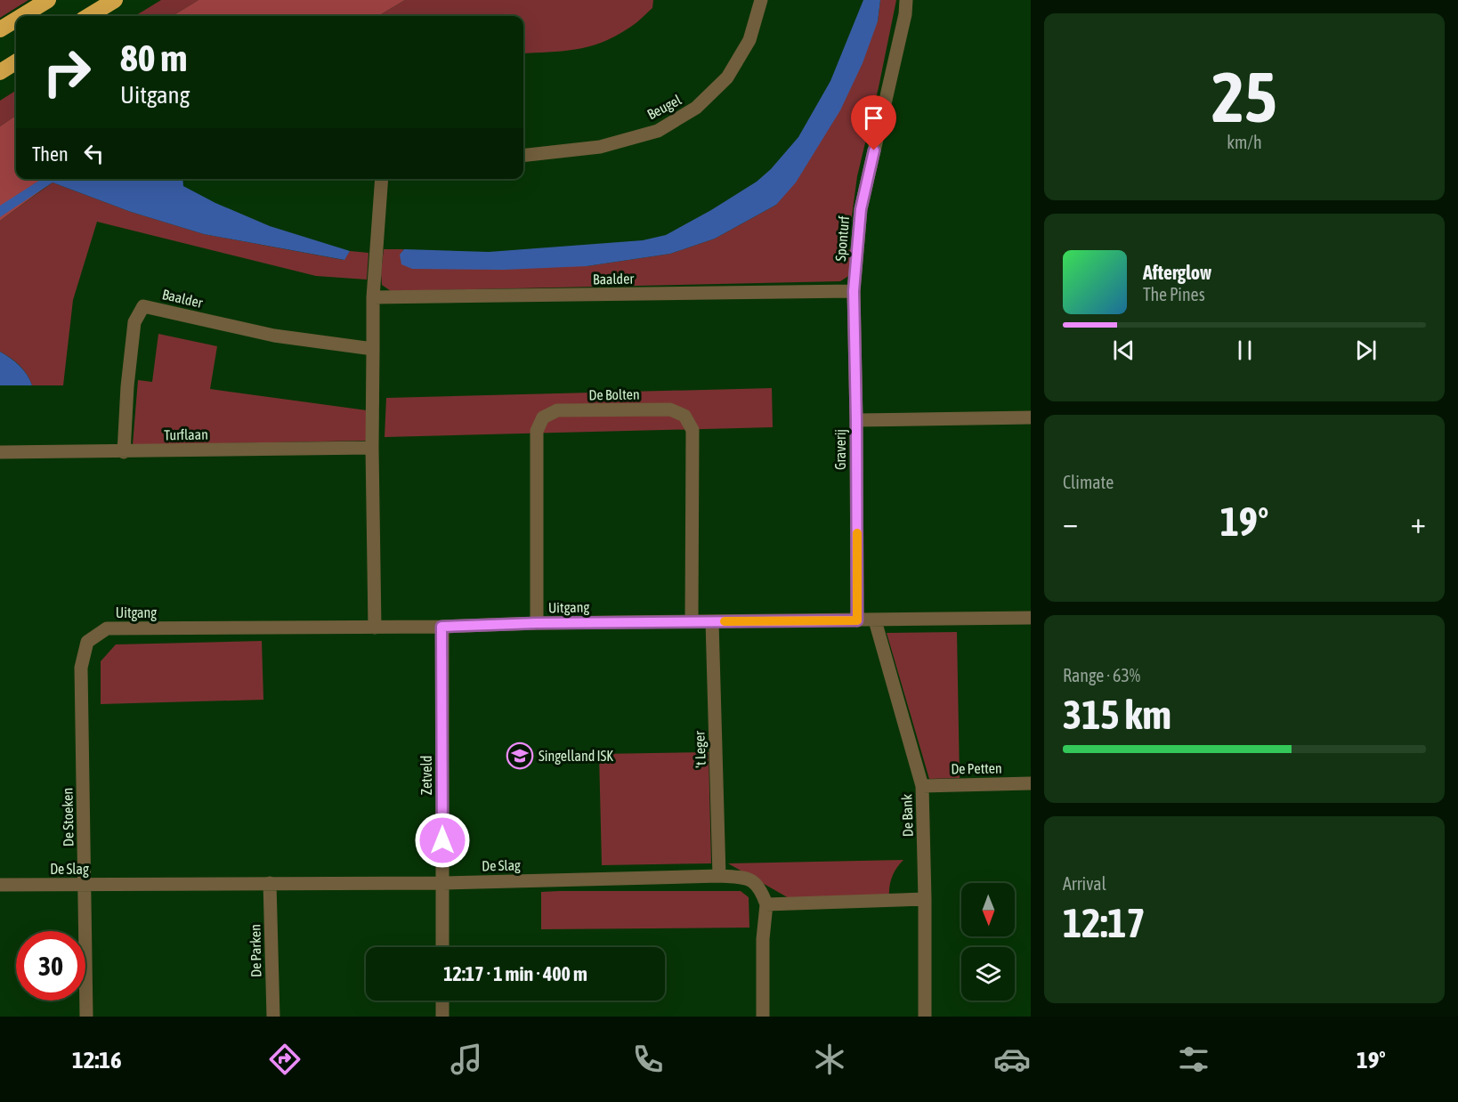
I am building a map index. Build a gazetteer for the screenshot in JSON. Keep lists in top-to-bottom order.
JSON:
{
  "streets": {
    "street": [
      "Beugel",
      "Sponturf",
      "Baalder",
      "De Bolten",
      "Turflaan",
      "Graverij",
      "Uitgang",
      "'t Leger",
      "De Petten",
      "Zetveld",
      "De Bank",
      "De Stoeken",
      "De Slag",
      "De Parken"
    ]
  },
  "crossings": [
    ["Sponturf", "Baalder"],
    ["Sponturf", "Graverij"],
    ["Baalder", "Turflaan"],
    ["De Bolten", "Uitgang"],
    ["Graverij", "Uitgang"],
    ["Uitgang", "'t Leger"],
    ["Uitgang", "Zetveld"],
    ["Uitgang", "De Bank"],
    ["Uitgang", "De Stoeken"],
    ["'t Leger", "De Slag"],
    ["De Petten", "De Bank"],
    ["Zetveld", "De Slag"],
    ["De Stoeken", "De Slag"],
    ["De Slag", "De Parken"]
  ],
  "places": {
    "school or university": ["Singelland ISK"]
  },
  "north": "bottom",
  "page": {
    "tile": [
      ["25", "km/h"],
      "Climate",
      ["Range · 63%", "315 km"],
      ["Arrival", "12:17"]
    ],
    "turn": ["80 m", "Uitgang"],
    "then": "Then",
    "song": ["Afterglow", "The Pines"],
    "heat": ["−", "19°", "+"],
    "limit": "30",
    "trip": "12:17 · 1 min · 400 m",
    "tabs": ["12:16", "19°"]
  }
}
